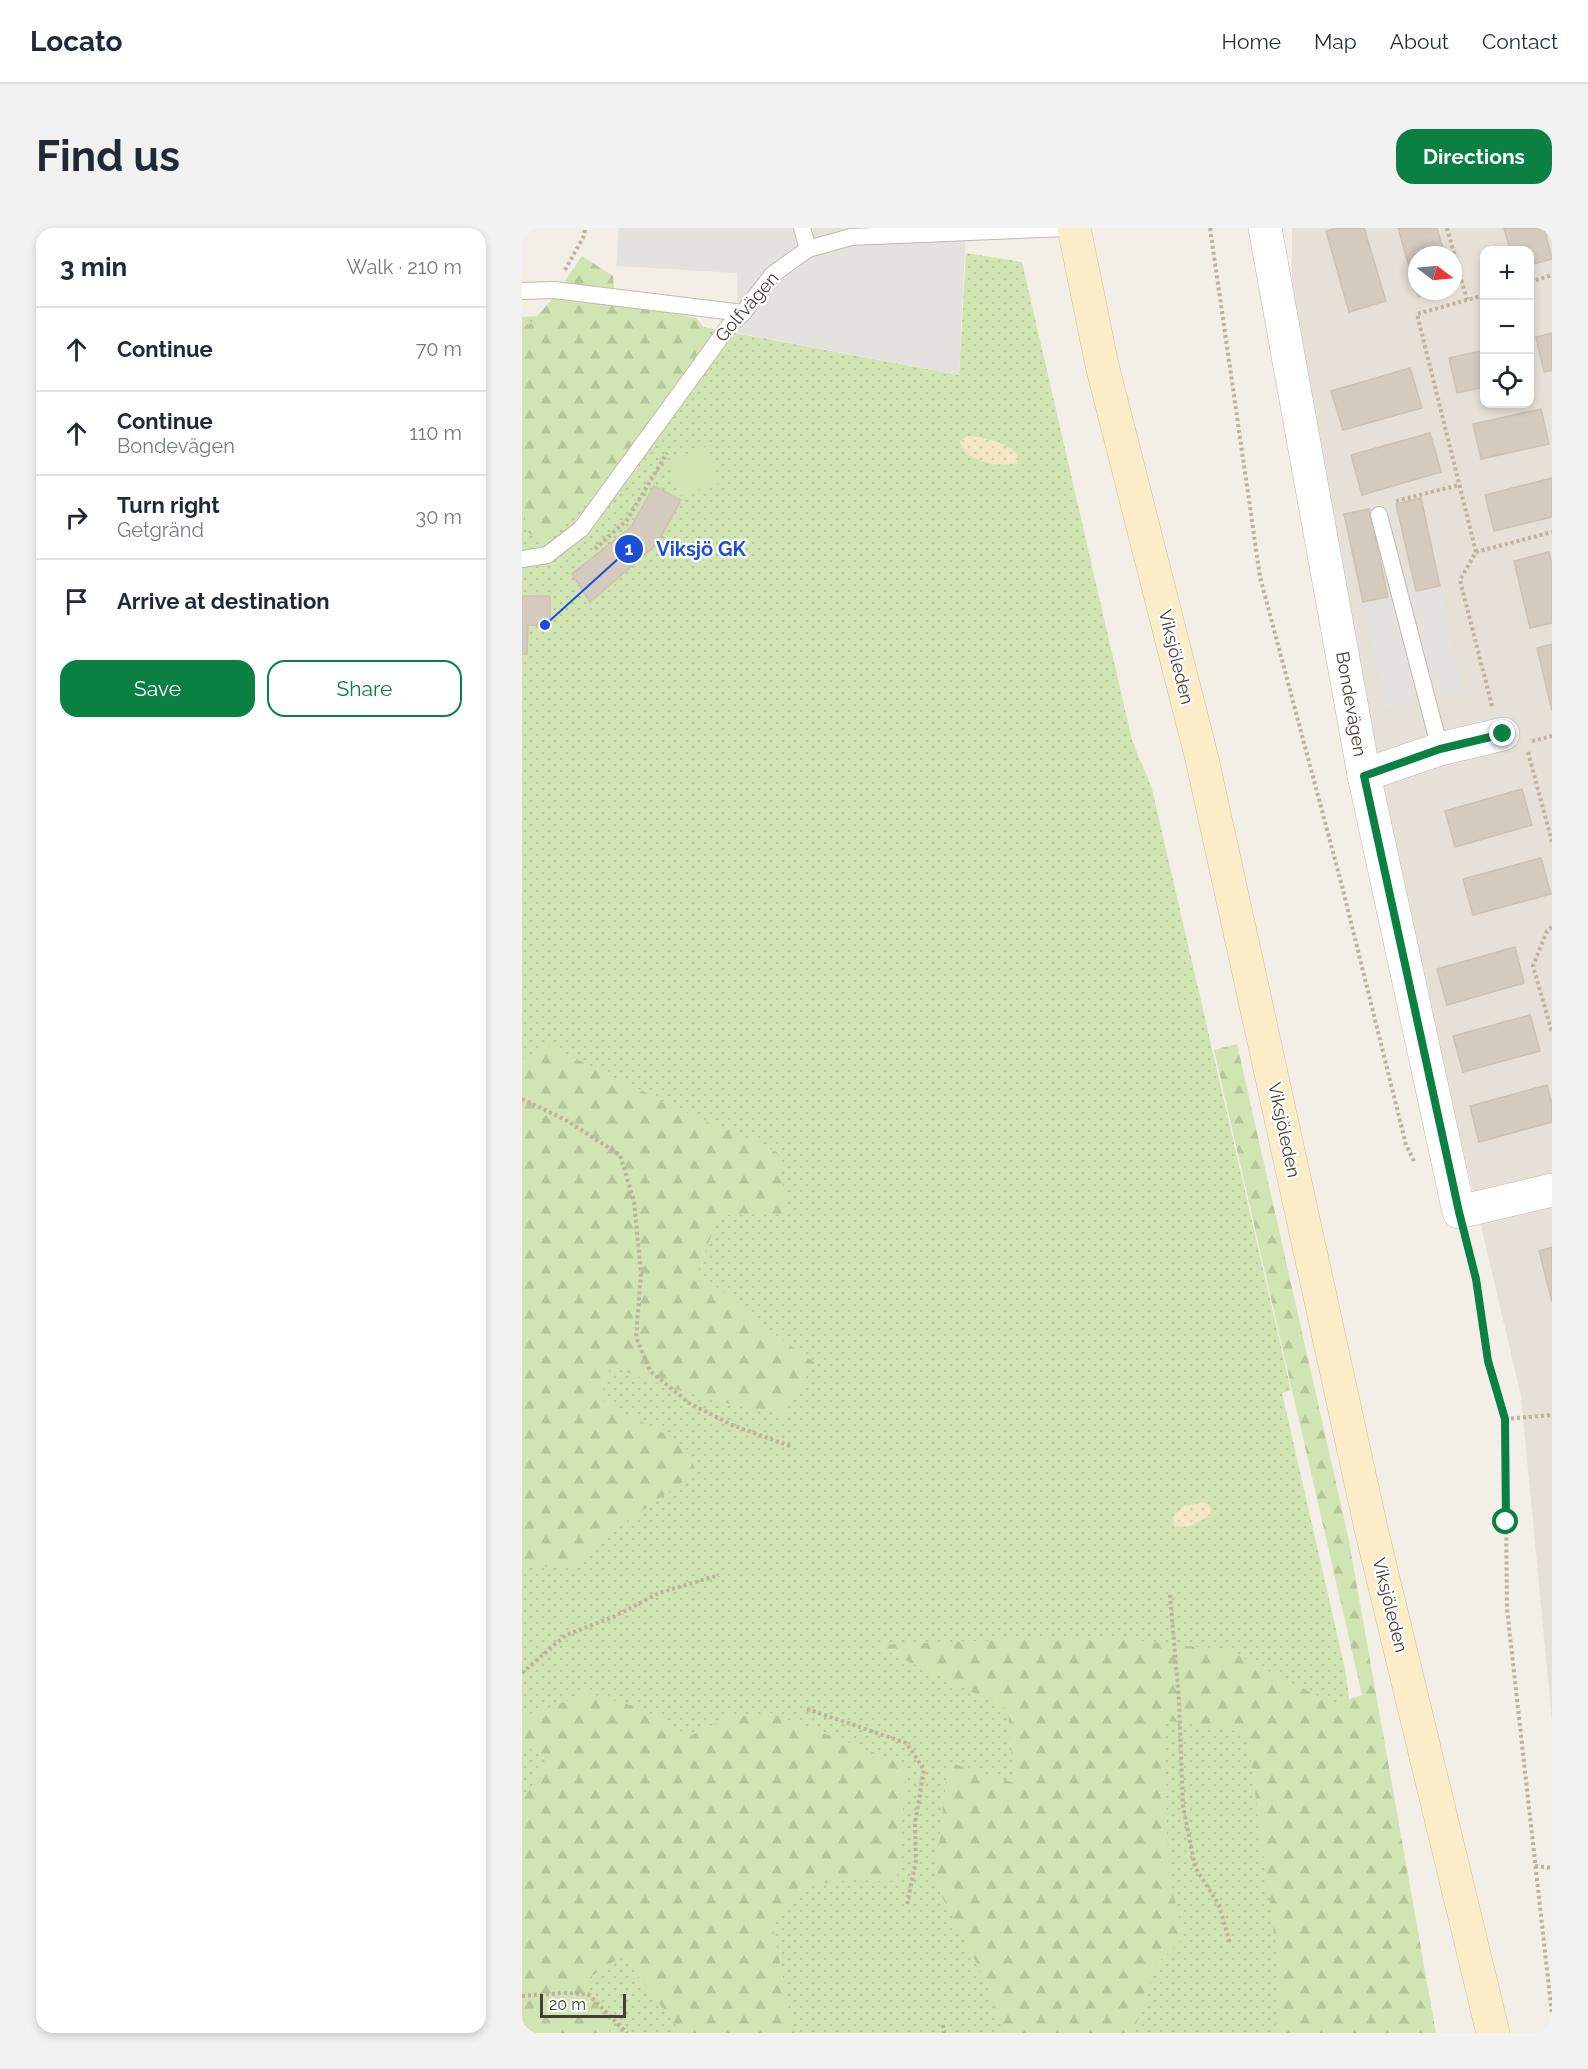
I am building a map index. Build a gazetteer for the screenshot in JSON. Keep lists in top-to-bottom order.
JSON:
{
  "streets": {
    "main road": ["Viksjöleden"],
    "street": ["Bondevägen"],
    "lane": ["Golfvägen"]
  },
  "places": ["Viksjö GK"],
  "scale_bar": "20 m",
  "north": "right",
  "page": {
    "header": "Locato",
    "nav": [
      "Home",
      "Map",
      "About",
      "Contact"
    ],
    "buttons": [
      "Directions",
      ["Save", "Share"]
    ],
    "title": "Find us",
    "heading": ["3 min", "Walk · 210 m"],
    "map_buttons": ["+", "−"],
    "list": [
      ["Continue", "70 m"],
      ["Continue", "Bondevägen", "110 m"],
      ["Turn right", "Getgränd", "30 m"],
      "Arrive at destination"
    ],
    "scale": "20 m"
  }
}
